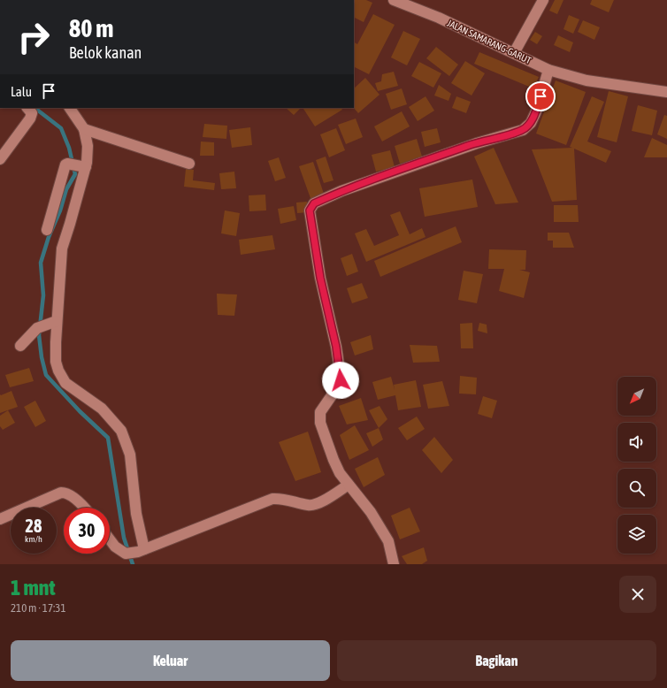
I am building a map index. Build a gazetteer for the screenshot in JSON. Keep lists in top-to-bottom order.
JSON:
{
  "streets": {
    "street": ["JALAN SAMARANG-GARUT"]
  },
  "north": "bottom left",
  "page": {
    "turn": ["80 m", "Belok kanan"],
    "then": "Lalu",
    "speed": "28 km/h",
    "limit": "30",
    "heading": ["1 mnt", "210 m · 17:31"],
    "buttons": ["Keluar", "Bagikan"]
  }
}
